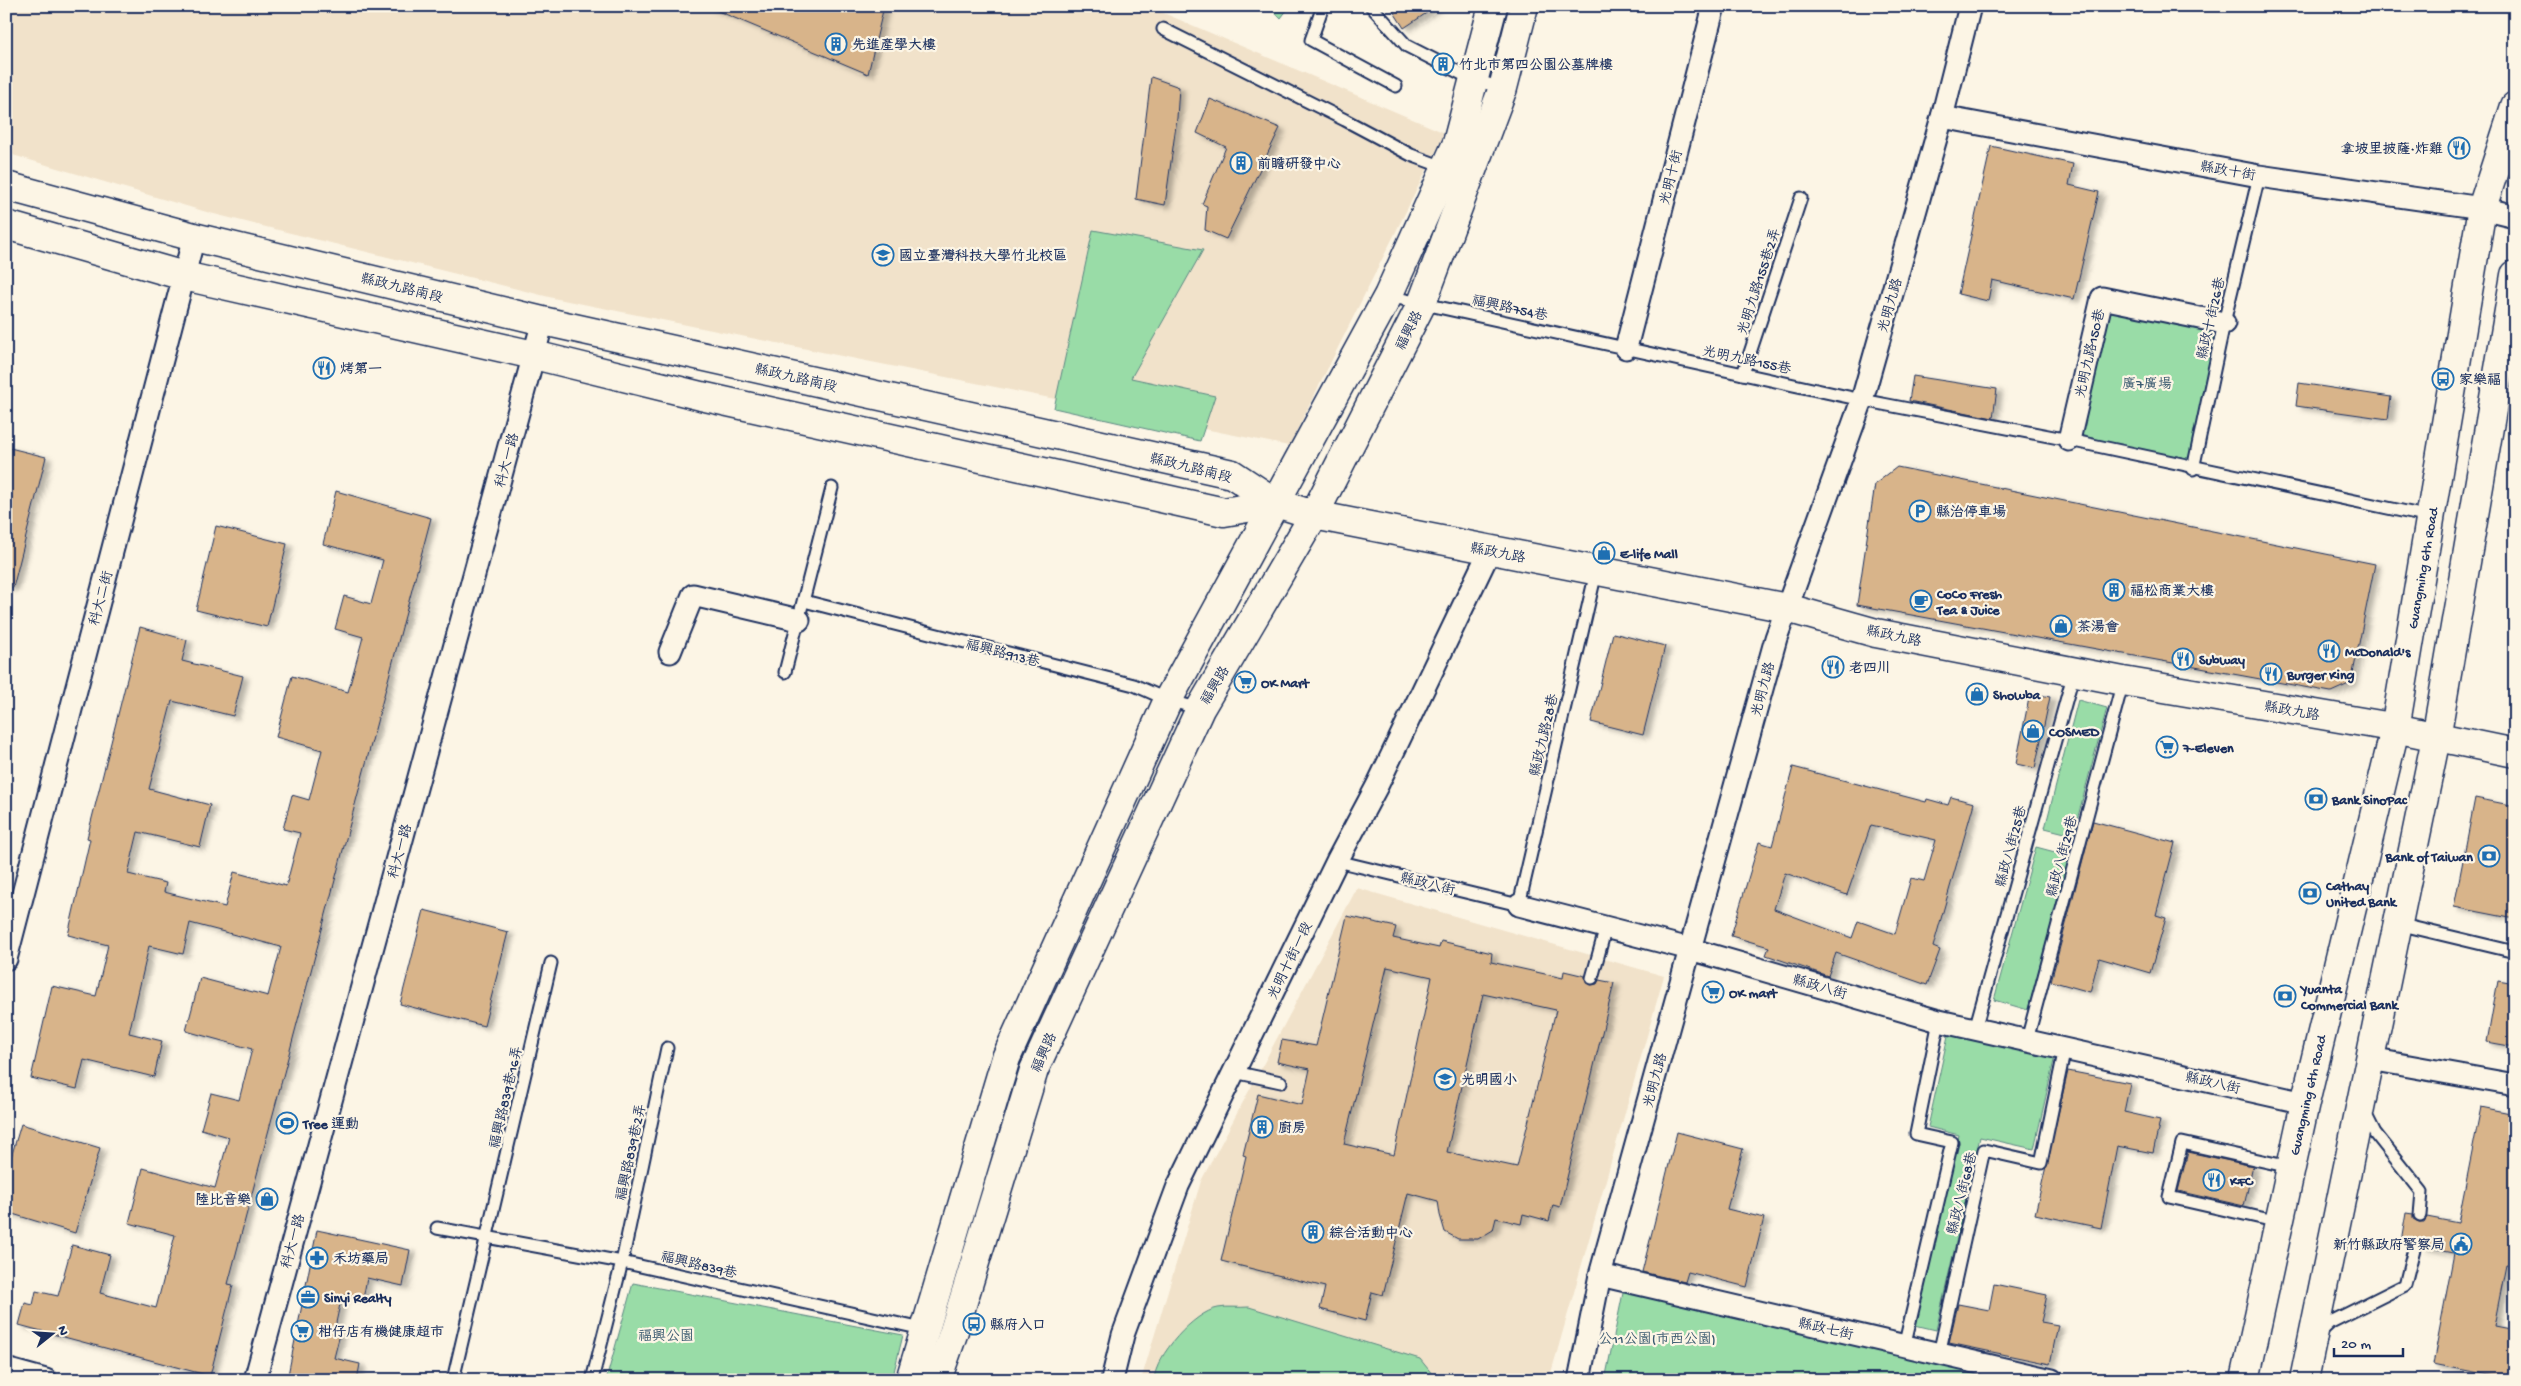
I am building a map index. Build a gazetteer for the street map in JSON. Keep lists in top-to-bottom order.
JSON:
{
  "streets": {
    "street": [
      "縣政十街",
      "光明十街",
      "縣政九路南段",
      "光明九路",
      "福興路",
      "光明九路150巷",
      "科大一路",
      "縣政九路",
      "Guangming 6th Road",
      "科大二街",
      "福興路913巷",
      "縣政八街",
      "光明十街一段",
      "縣政七街"
    ],
    "lane": [
      "光明九路155巷2弄",
      "福興路754巷",
      "縣政十街26巷",
      "光明九路155巷",
      "縣政九路28巷",
      "縣政八街25巷",
      "縣政八街29巷",
      "福興路839巷16弄",
      "福興路839巷2弄",
      "縣政八街68巷",
      "福興路839巷"
    ]
  },
  "crossings": [
    ["縣政十街", "光明九路"],
    ["縣政十街", "縣政十街26巷"],
    ["縣政十街", "Guangming 6th Road"],
    ["光明十街", "福興路754巷"],
    ["光明十街", "光明九路155巷"],
    ["光明九路155巷2弄", "光明九路155巷"],
    ["縣政九路南段", "福興路"],
    ["縣政九路南段", "科大一路"],
    ["縣政九路南段", "縣政九路"],
    ["縣政九路南段", "科大二街"],
    ["光明九路", "光明九路155巷"],
    ["光明九路", "縣政九路"],
    ["光明九路", "縣政八街"],
    ["光明九路", "縣政七街"],
    ["福興路754巷", "福興路"],
    ["福興路754巷", "光明九路155巷"],
    ["縣政十街26巷", "光明九路150巷"],
    ["福興路", "縣政九路"],
    ["福興路", "福興路913巷"],
    ["福興路", "福興路839巷"],
    ["縣政九路", "Guangming 6th Road"],
    ["縣政九路", "縣政九路28巷"],
    ["縣政九路", "縣政八街25巷"],
    ["縣政九路", "縣政八街29巷"],
    ["縣政九路", "光明十街一段"],
    ["Guangming 6th Road", "縣政八街"],
    ["縣政九路28巷", "縣政八街"],
    ["縣政八街25巷", "縣政八街"],
    ["縣政八街29巷", "縣政八街"],
    ["縣政八街", "光明十街一段"],
    ["縣政八街", "縣政八街68巷"],
    ["福興路839巷16弄", "福興路839巷"],
    ["福興路839巷2弄", "福興路839巷"],
    ["縣政八街68巷", "縣政七街"]
  ],
  "parks": ["廣7廣場", "福興公園", "公11公園(市西公園)"],
  "places": {
    "building": [
      "先進產學大樓",
      "竹北市第四公園公墓牌樓",
      "前瞻研發中心",
      "福松商業大樓",
      "廚房",
      "綜合活動中心"
    ],
    "restaurant": [
      "拿坡里披薩·炸雞",
      "烤第一",
      "McDonald's",
      "Subway",
      "老四川",
      "Burger King",
      "KFC"
    ],
    "school or university": ["國立臺灣科技大學竹北校區", "光明國小"],
    "bus stop": ["家樂福", "縣府入口"],
    "parking": ["縣治停車場"],
    "shop": [
      "E-life Mall",
      "茶湯會",
      "Showba",
      "COSMED",
      "陸比音樂"
    ],
    "cafe": ["CoCo Fresh Tea & Juice"],
    "supermarket": [
      "OK Mart",
      "7-Eleven",
      "OK mart",
      "柑仔店有機健康超市"
    ],
    "bank": [
      "Bank SinoPac",
      "Bank of Taiwan",
      "Cathay United Bank",
      "Yuanta Commercial Bank"
    ],
    "sports": ["Tree 運動"],
    "public building": ["新竹縣政府警察局"],
    "pharmacy": ["禾坊藥局"],
    "office": ["Sinyi Realty"]
  },
  "scale_bar": "20 m",
  "north": "right"
}
